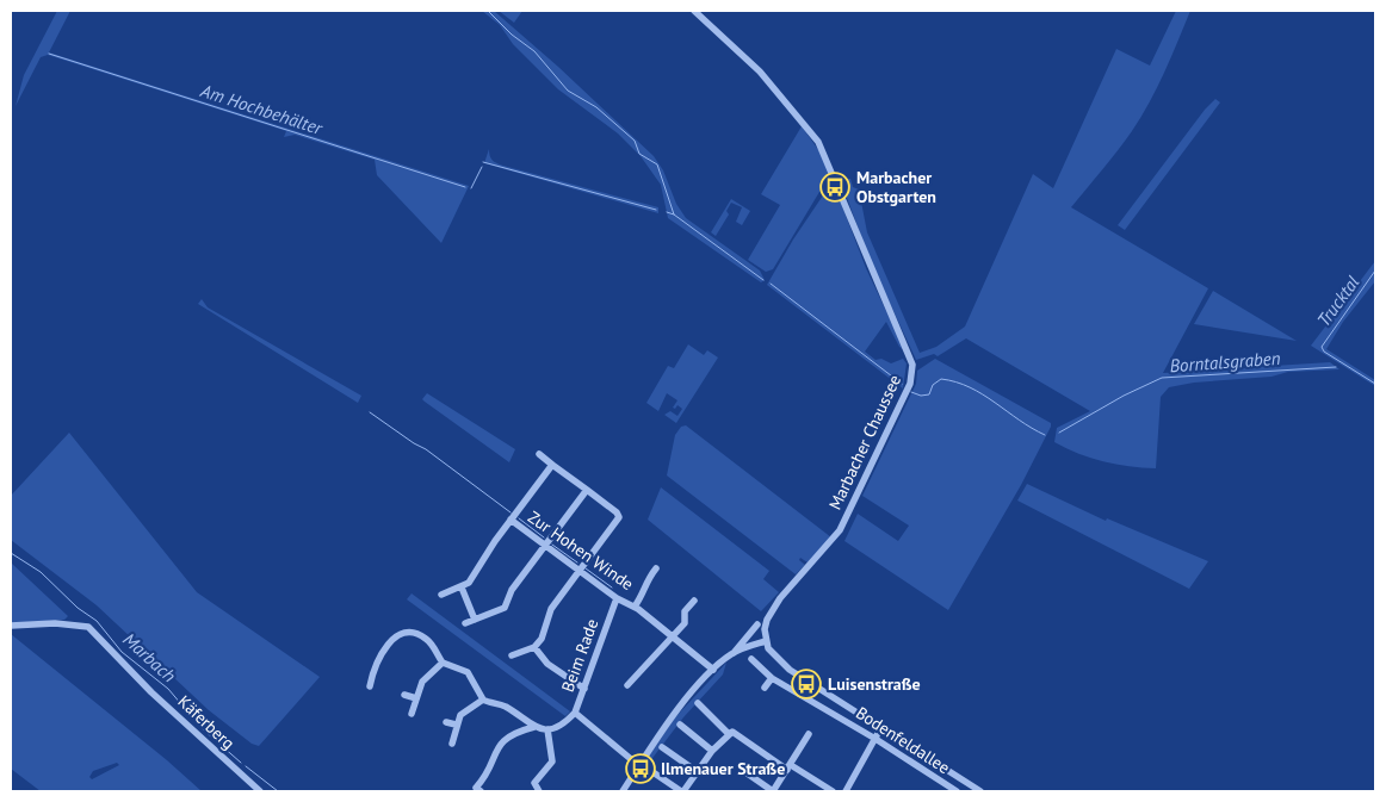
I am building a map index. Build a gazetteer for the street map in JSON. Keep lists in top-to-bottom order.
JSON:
{
  "streets": {
    "street": [
      "Marbacher Chaussee",
      "Zur Hohen Winde",
      "Beim Rade",
      "Käferberg",
      "Bodenfeldallee"
    ]
  },
  "crossings": [
    ["Marbacher Chaussee", "Bodenfeldallee"],
    ["Zur Hohen Winde", "Beim Rade"]
  ],
  "water": [
    "Am Hochbehälter",
    "Trucktal",
    "Borntalsgraben",
    "Marbach"
  ],
  "places": {
    "bus stop": ["Marbacher Obstgarten", "Luisenstraße", "Ilmenauer Straße"]
  }
}
